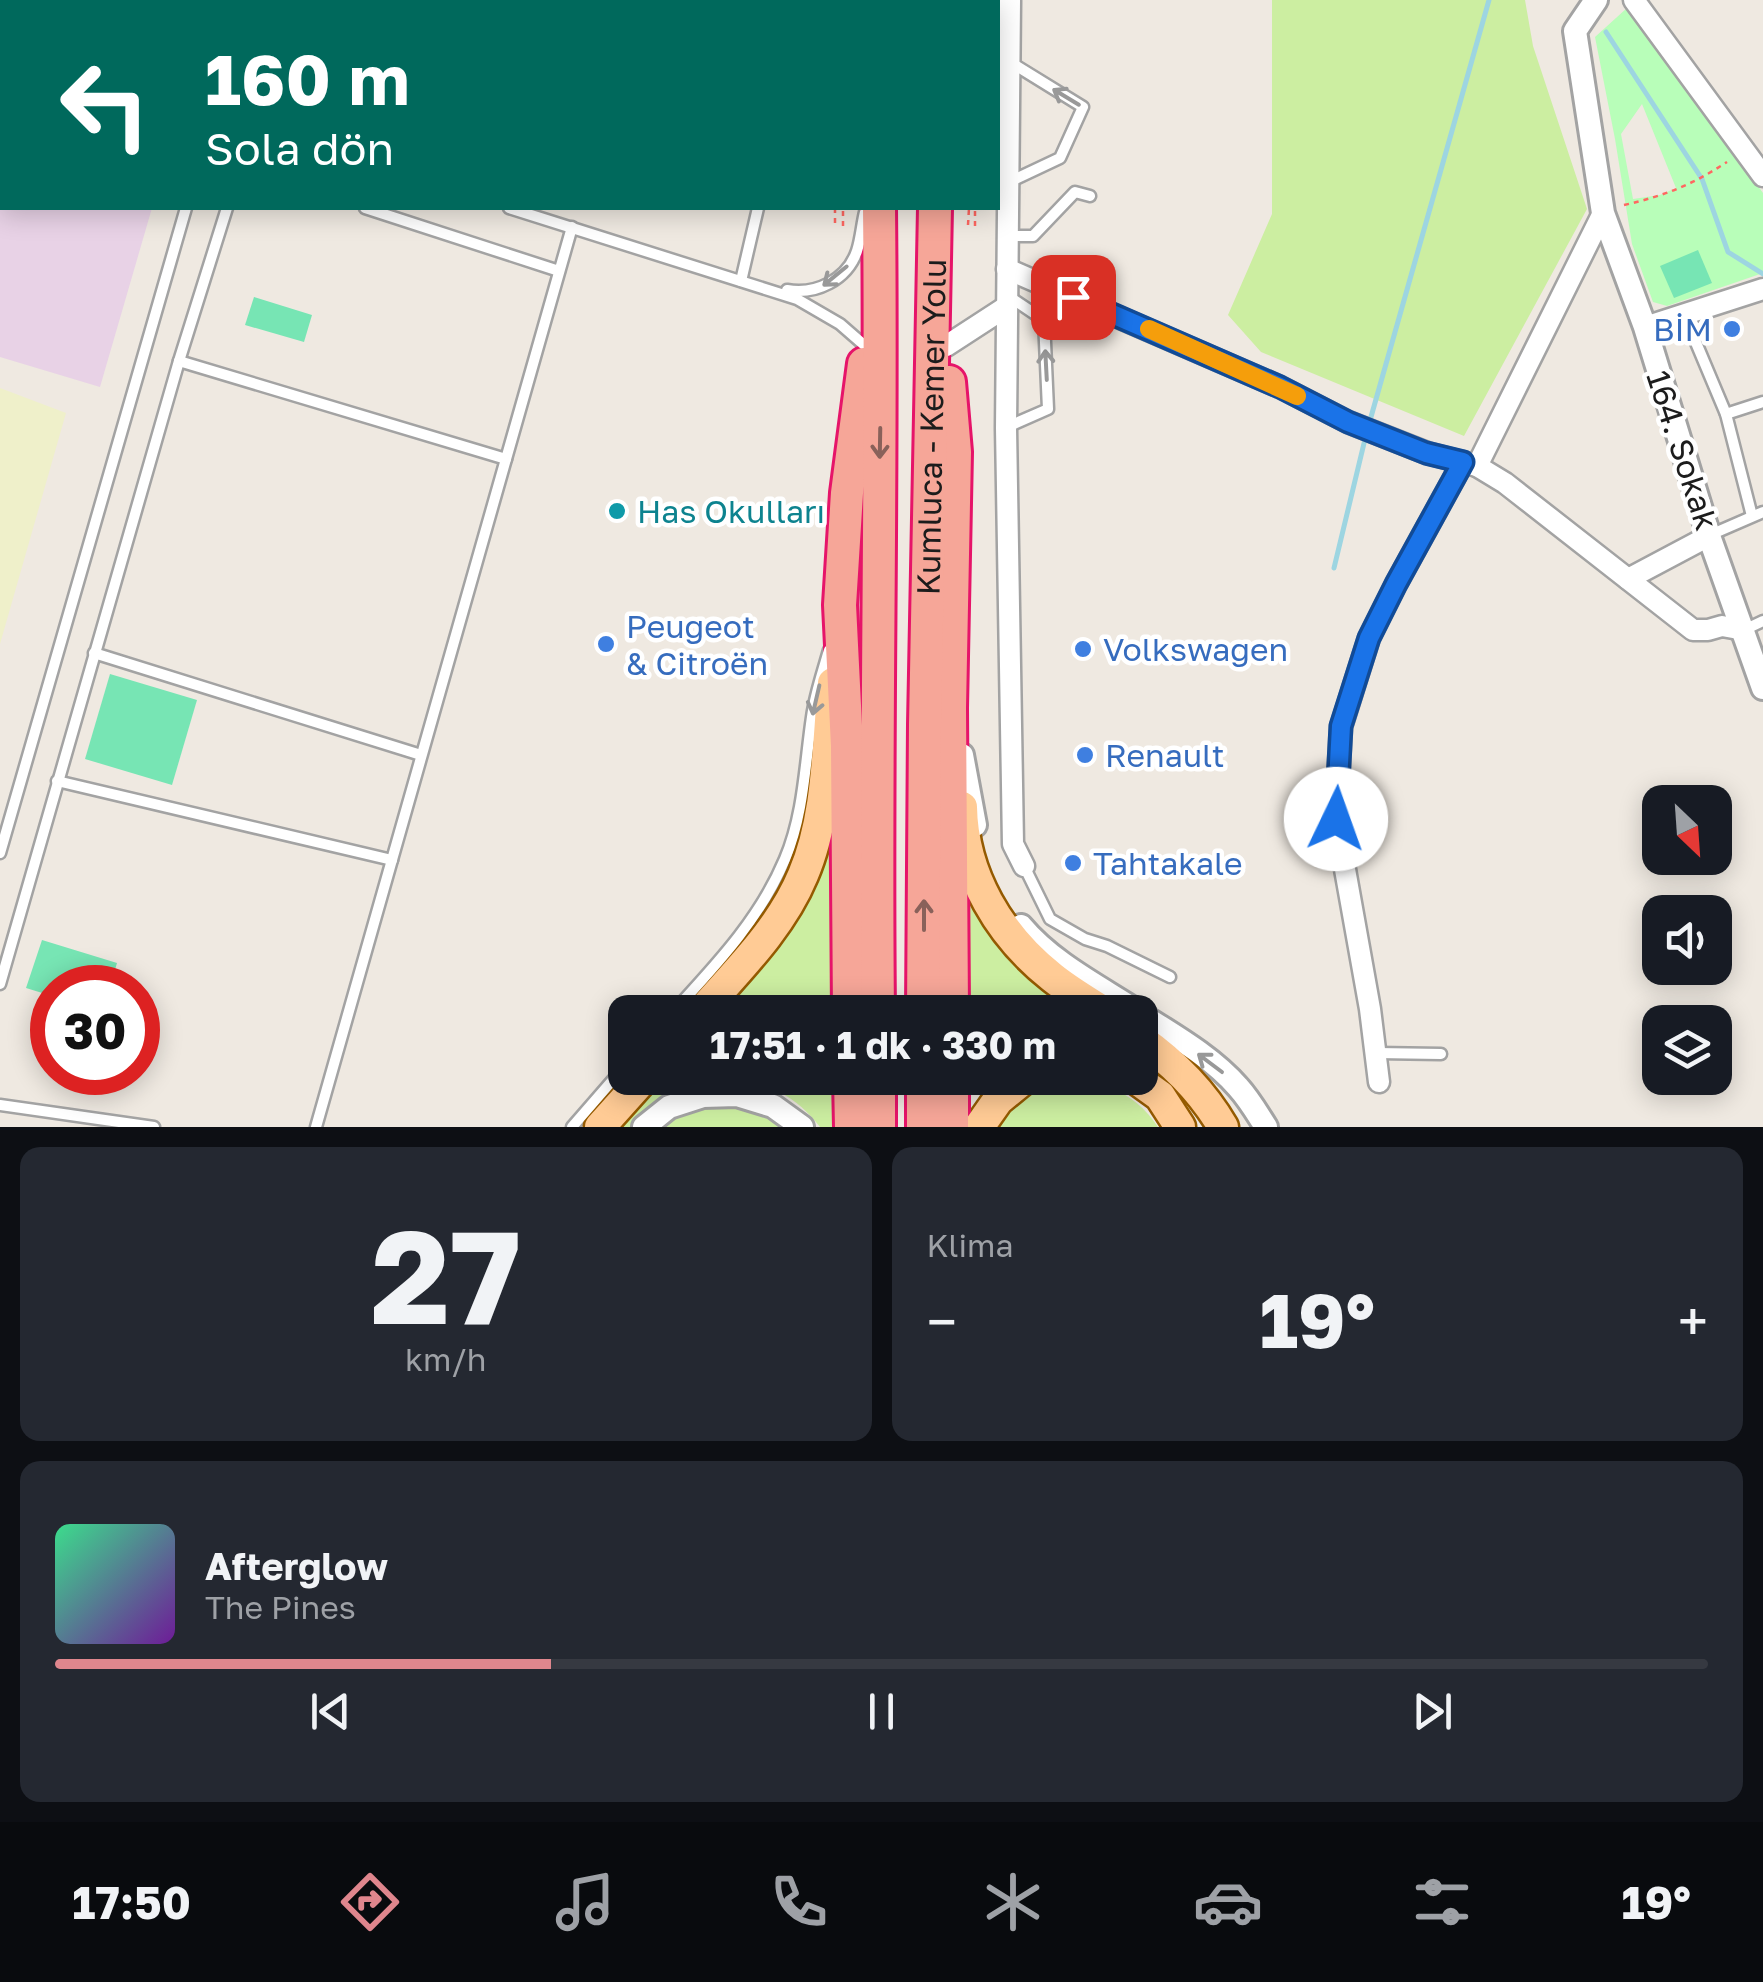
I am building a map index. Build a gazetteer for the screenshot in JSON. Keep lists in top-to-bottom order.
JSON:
{
  "streets": {
    "highway": ["Kumluca - Kemer Yolu"],
    "street": ["164. Sokak"]
  },
  "places": [
    "BİM",
    "Has Okulları",
    "Peugeot & Citroën",
    "Volkswagen",
    "Renault",
    "Tahtakale"
  ],
  "north": "bottom right",
  "page": {
    "turn": ["160 m", "Sola dön"],
    "limit": "30",
    "trip": "17:51 · 1 dk · 330 m",
    "tile": [
      ["27", "km/h"],
      "Klima"
    ],
    "heat": ["−", "19°", "+"],
    "song": ["Afterglow", "The Pines"],
    "tabs": ["17:50", "19°"]
  }
}
